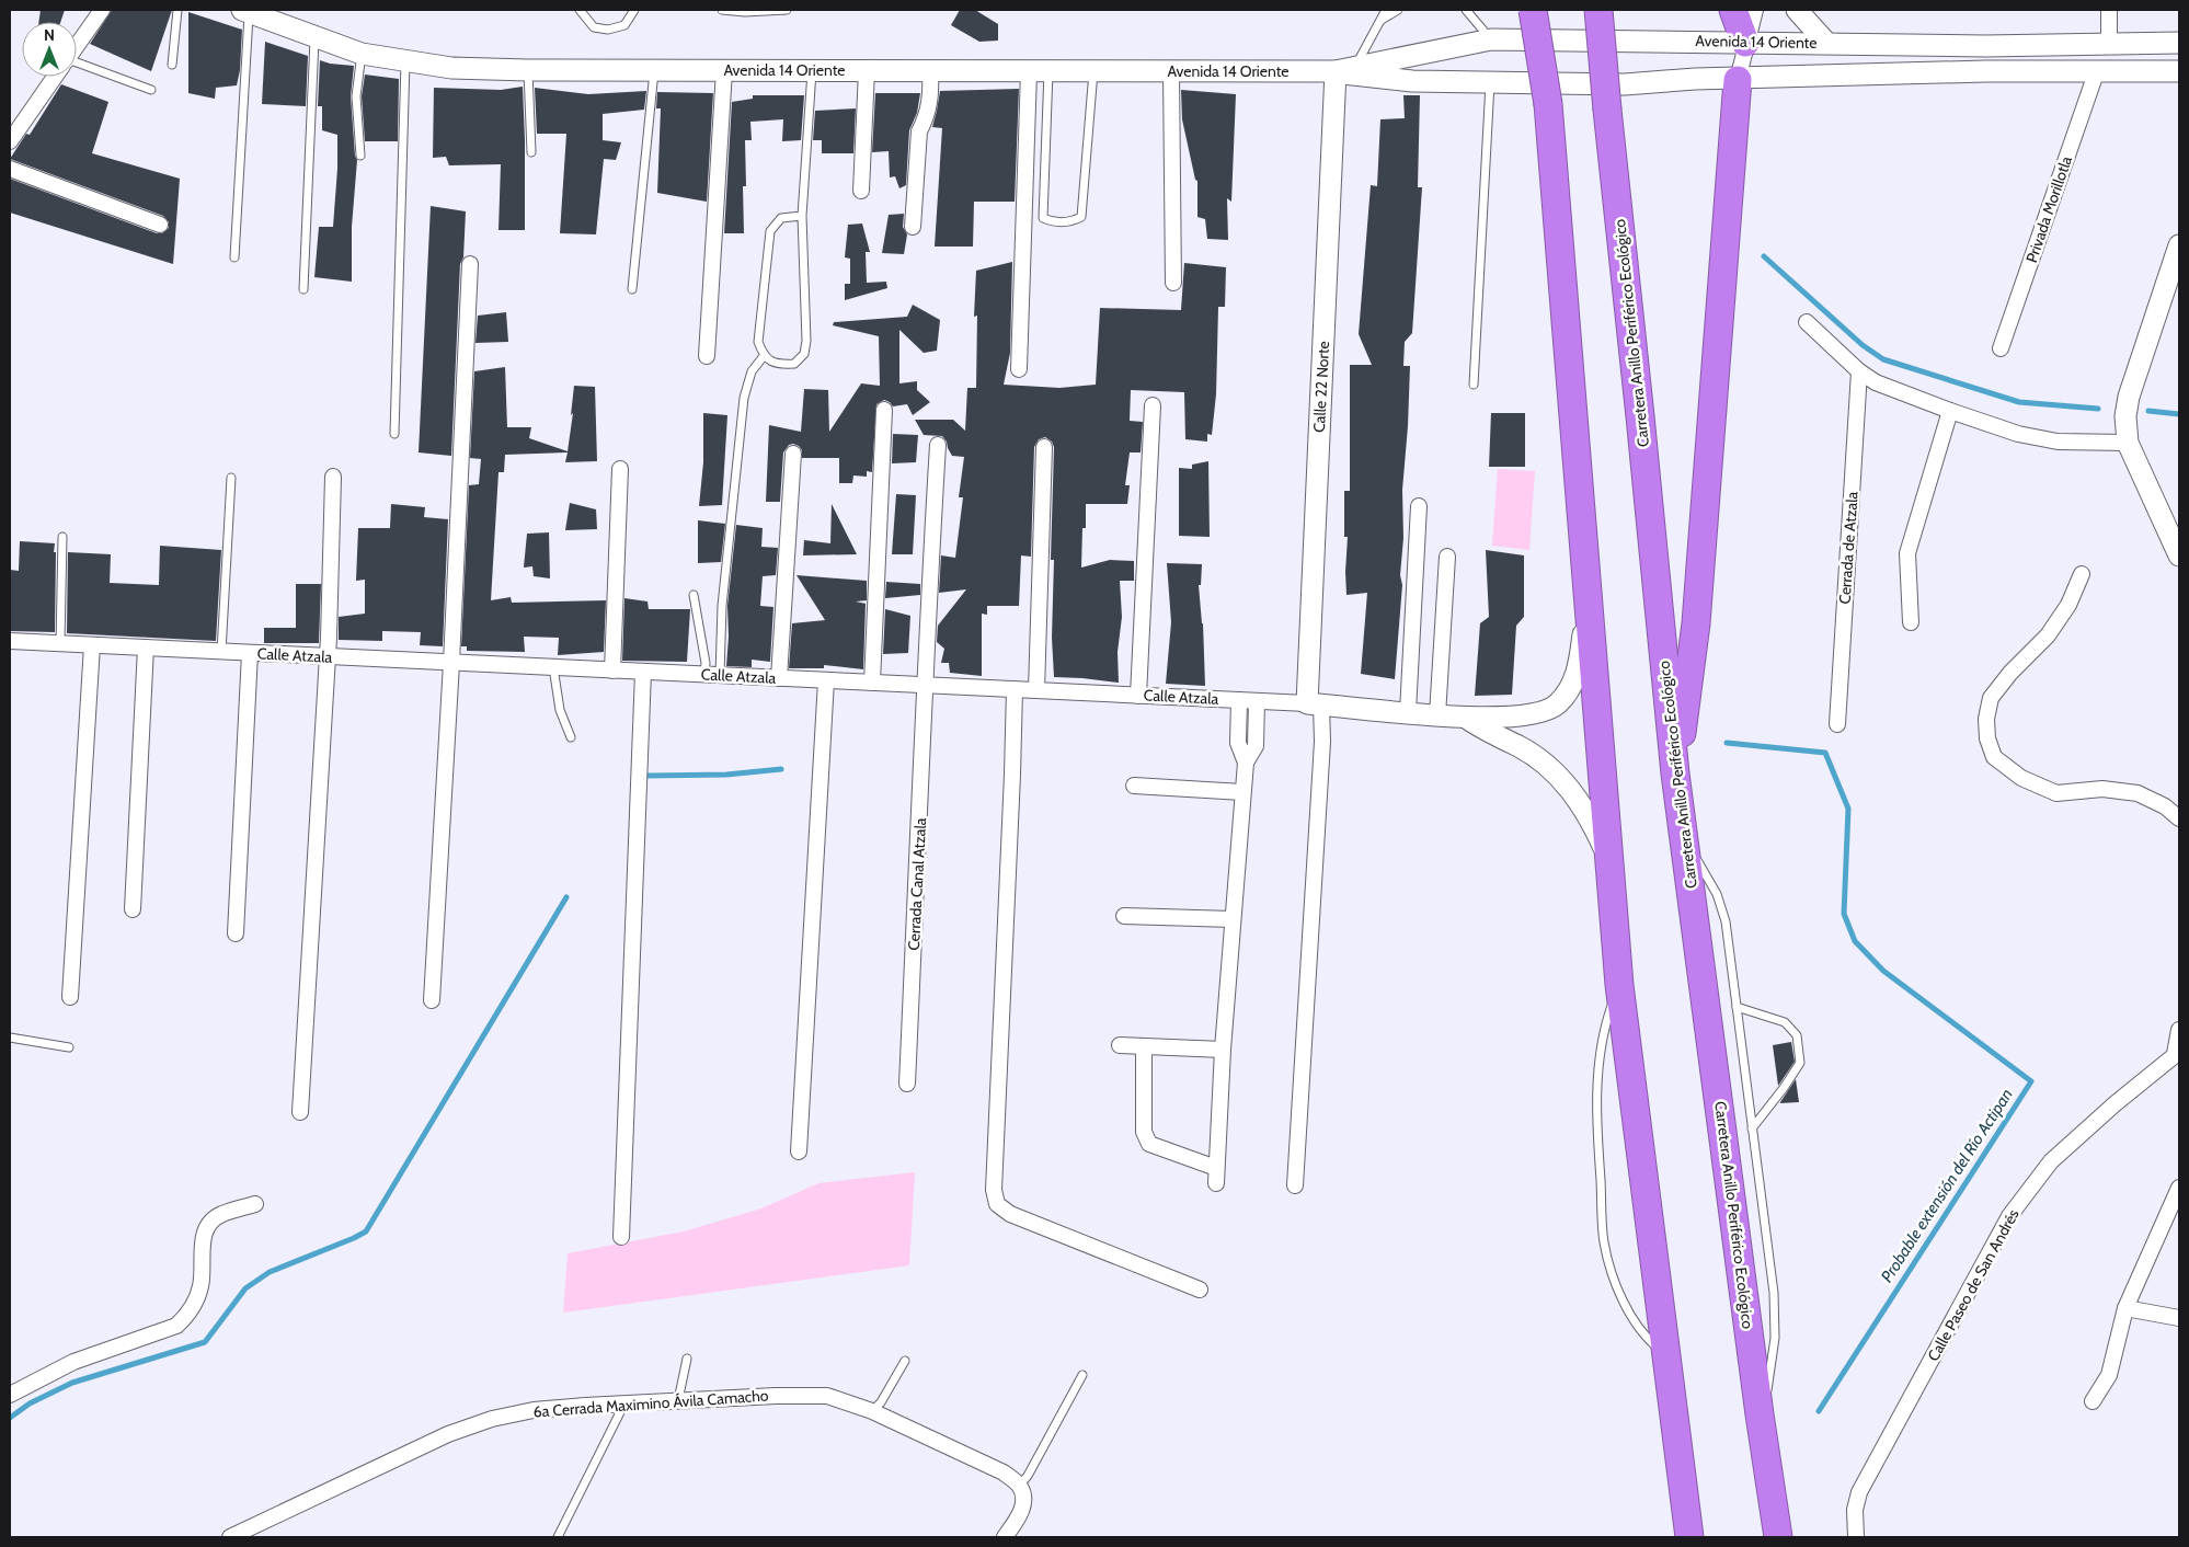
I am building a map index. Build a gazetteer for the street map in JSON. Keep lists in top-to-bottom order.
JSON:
{
  "streets": {
    "highway": ["Carretera Anillo Periférico Ecológico"],
    "main road": ["Avenida 14 Oriente", "Calle 22 Norte", "Calle Atzala"],
    "street": [
      "Privada Morillotla",
      "Cerrada de Atzala",
      "Cerrada Canal Atzala",
      "Calle Paseo de San Andrés",
      "6a Cerrada Maximino Ávila Camacho"
    ]
  },
  "crossings": [
    ["Avenida 14 Oriente", "Privada Morillotla"],
    ["Avenida 14 Oriente", "Calle 22 Norte"],
    ["Calle 22 Norte", "Calle Atzala"],
    ["Calle Atzala", "Cerrada Canal Atzala"]
  ],
  "water": ["Probable extensión del Río Actipan"],
  "north": "top"
}
